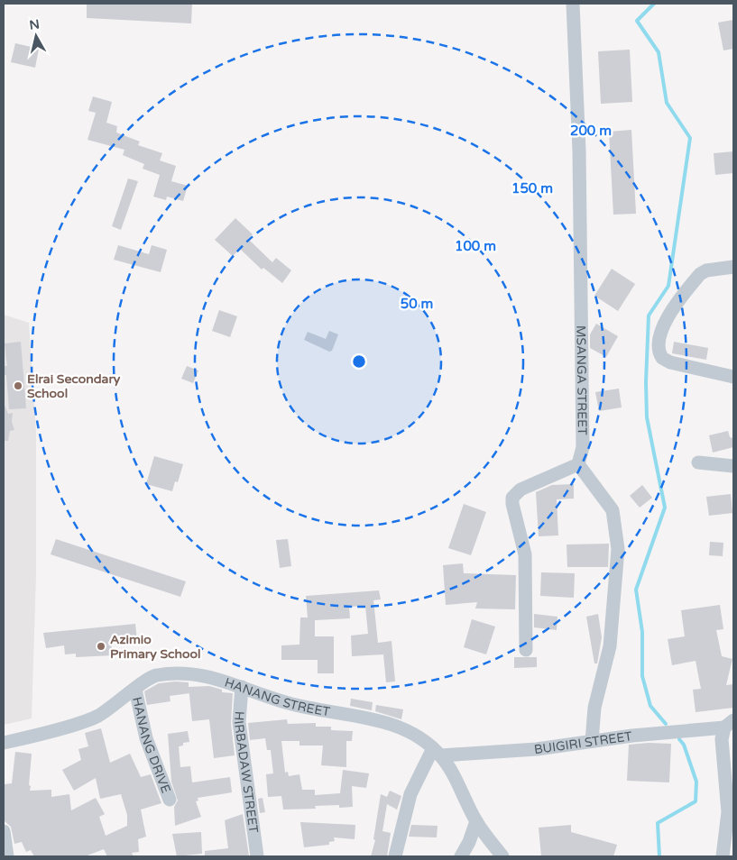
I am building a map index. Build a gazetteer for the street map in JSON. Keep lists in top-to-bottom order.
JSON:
{
  "streets": {
    "street": [
      "MSANGA STREET",
      "HANANG STREET",
      "BUIGIRI STREET",
      "HANANG DRIVE",
      "HIRBADAW STREET"
    ]
  },
  "crossings": [
    ["HANANG STREET", "BUIGIRI STREET"],
    ["HANANG STREET", "HANANG DRIVE"],
    ["HANANG STREET", "HIRBADAW STREET"]
  ],
  "places": ["Elrai Secondary School", "Azimio Primary School"],
  "north": "top",
  "rings": [
    "200 m",
    "150 m",
    "100 m",
    "50 m"
  ]
}
